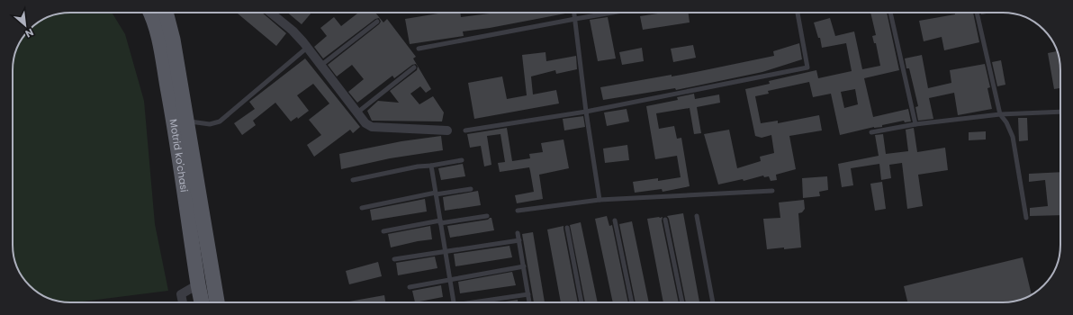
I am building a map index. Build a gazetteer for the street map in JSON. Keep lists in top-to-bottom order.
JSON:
{
  "streets": {
    "main road": ["Motrid ko'chasi"]
  },
  "north": "bottom right"
}
